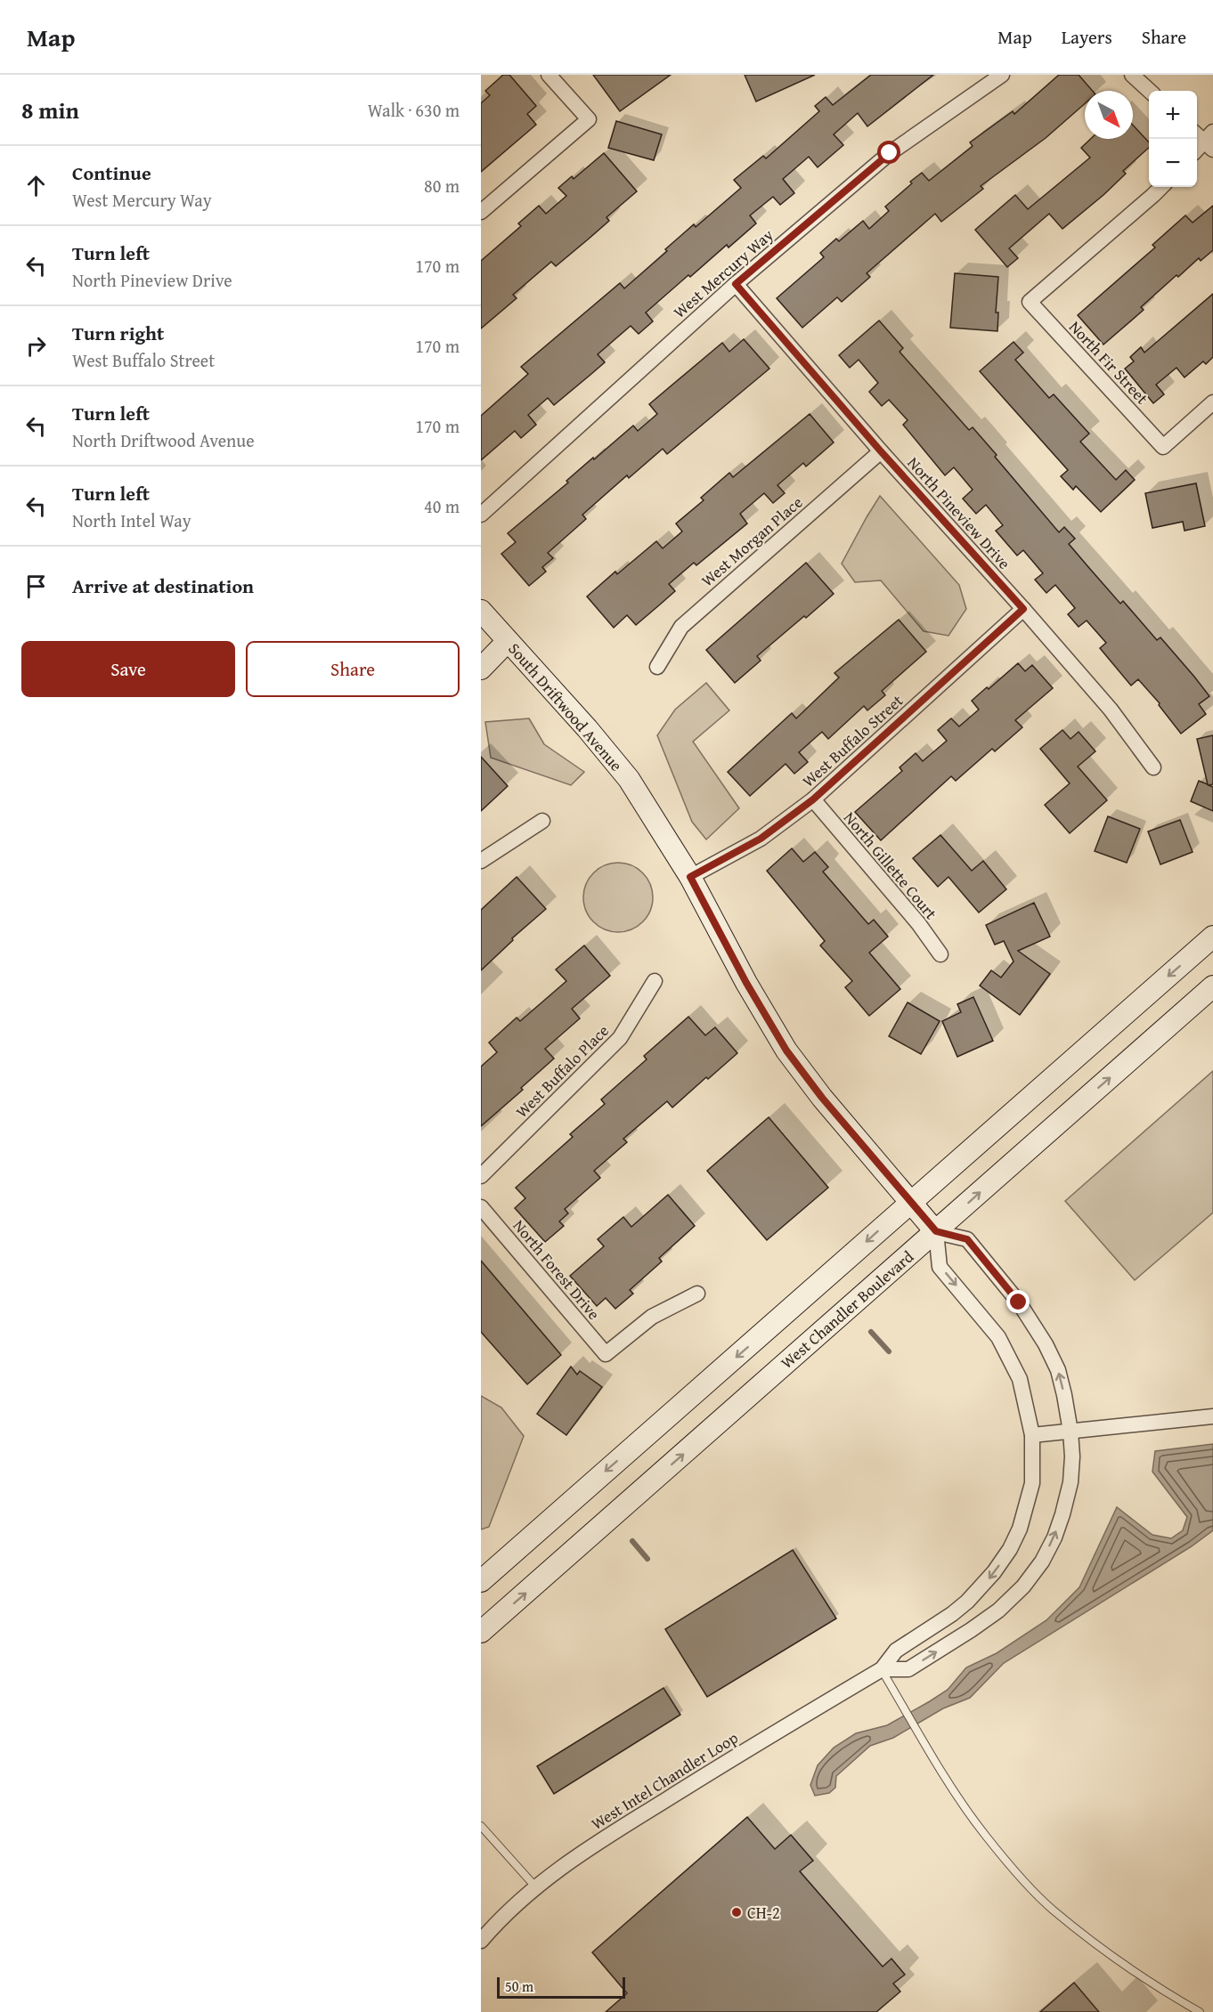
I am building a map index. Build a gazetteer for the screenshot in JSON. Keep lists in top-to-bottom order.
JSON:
{
  "streets": {
    "main road": ["South Driftwood Avenue", "West Chandler Boulevard"],
    "street": [
      "West Mercury Way",
      "North Fir Street",
      "North Pineview Drive",
      "West Morgan Place",
      "West Buffalo Street",
      "North Gillette Court",
      "West Buffalo Place",
      "North Forest Drive",
      "West Intel Chandler Loop"
    ]
  },
  "crossings": [
    ["West Mercury Way", "North Pineview Drive"],
    ["North Pineview Drive", "West Morgan Place"],
    ["North Pineview Drive", "West Buffalo Street"],
    ["South Driftwood Avenue", "West Buffalo Street"],
    ["South Driftwood Avenue", "West Chandler Boulevard"],
    ["South Driftwood Avenue", "West Intel Chandler Loop"],
    ["West Buffalo Street", "North Gillette Court"],
    ["West Chandler Boulevard", "West Intel Chandler Loop"]
  ],
  "one_way": ["West Intel Chandler Loop"],
  "places": ["CH-2"],
  "scale_bar": "50 m",
  "north": "bottom right",
  "page": {
    "header": "Map",
    "nav": ["Map", "Layers", "Share"],
    "heading": ["8 min", "Walk · 630 m"],
    "map_buttons": ["+", "−"],
    "list": [
      ["Continue", "West Mercury Way", "80 m"],
      ["Turn left", "North Pineview Drive", "170 m"],
      ["Turn right", "West Buffalo Street", "170 m"],
      ["Turn left", "North Driftwood Avenue", "170 m"],
      ["Turn left", "North Intel Way", "40 m"],
      "Arrive at destination"
    ],
    "buttons": ["Save", "Share"],
    "scale": "50 m"
  }
}
